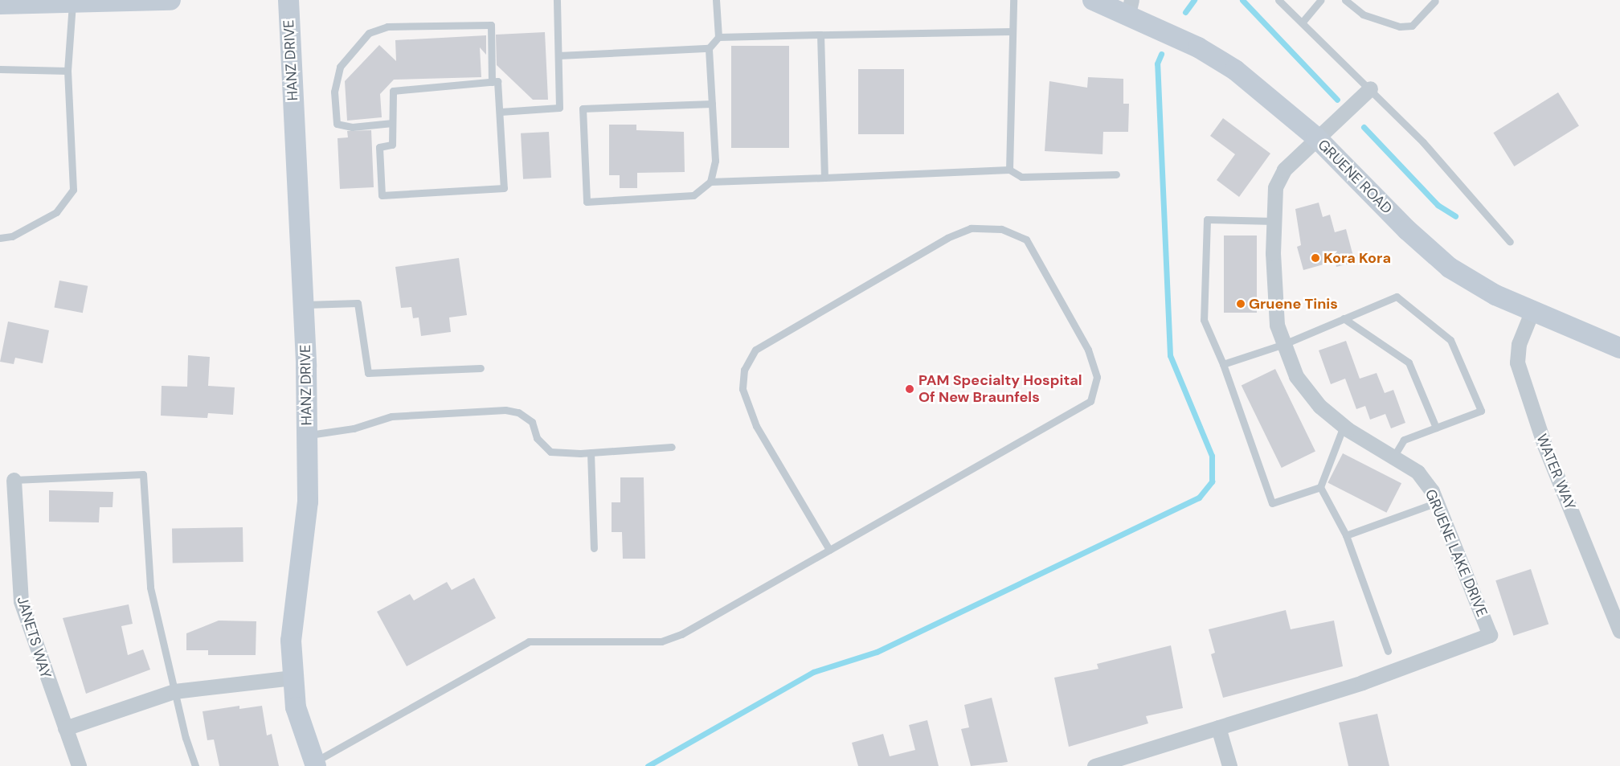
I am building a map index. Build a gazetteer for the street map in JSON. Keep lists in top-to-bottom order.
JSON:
{
  "streets": {
    "street": [
      "HANZ DRIVE",
      "GRUENE ROAD",
      "WATER WAY",
      "GRUENE LAKE DRIVE",
      "JANETS WAY"
    ]
  },
  "crossings": [
    ["GRUENE ROAD", "WATER WAY"],
    ["GRUENE ROAD", "GRUENE LAKE DRIVE"]
  ],
  "places": ["Kora Kora", "Gruene Tinis", "PAM Specialty Hospital Of New Braunfels"]
}
